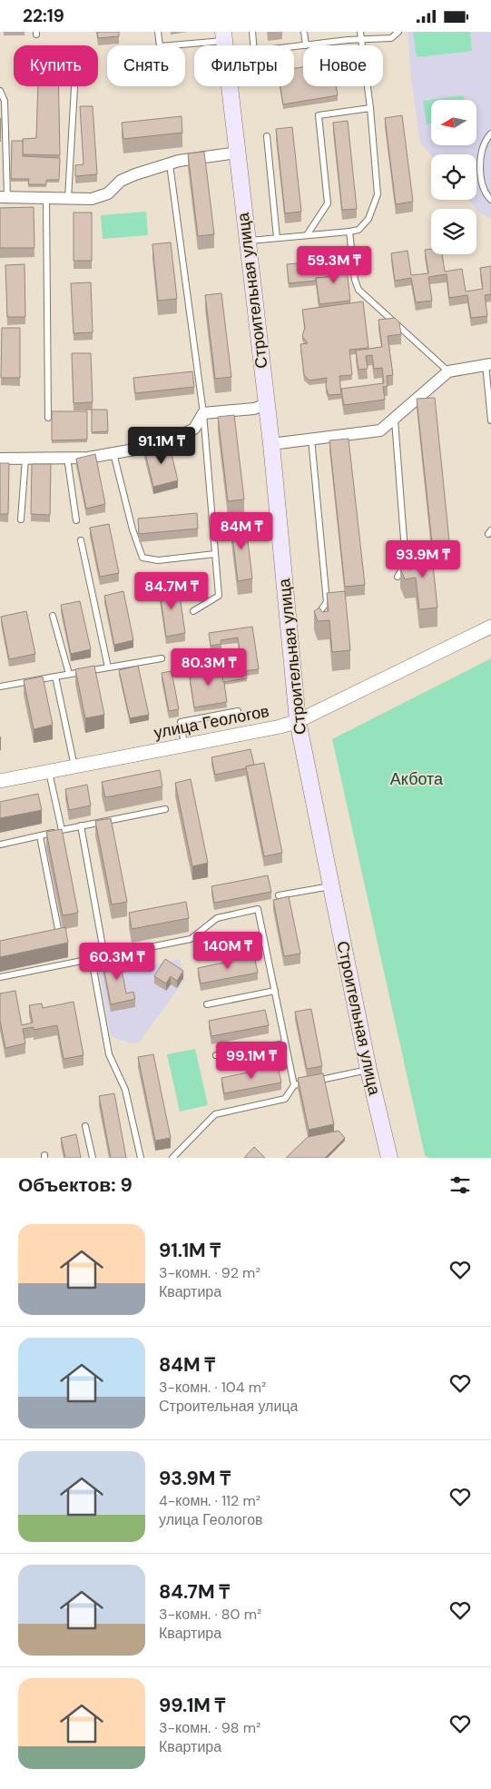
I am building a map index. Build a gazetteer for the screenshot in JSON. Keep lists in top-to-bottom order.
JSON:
{
  "streets": {
    "main road": ["Строительная улица"],
    "street": ["улица Геологов"]
  },
  "crossings": [
    ["Строительная улица", "улица Геологов"]
  ],
  "parks": ["Акбота"],
  "north": "left",
  "page": {
    "status": "22:19",
    "chip": [
      "Купить",
      "Снять",
      "Фильтры",
      "Новое"
    ],
    "price": [
      "59.3M ₸",
      "91.1M ₸",
      "84M ₸",
      "93.9M ₸",
      "84.7M ₸",
      "80.3M ₸",
      "140M ₸",
      "60.3M ₸",
      "99.1M ₸"
    ],
    "heading": "Объектов: 9",
    "list": [
      {
        "name": "91.1M ₸",
        "note": "3-комн. · 92 m² · Квартира"
      },
      {
        "name": "84M ₸",
        "note": "3-комн. · 104 m² · Строительная улица"
      },
      {
        "name": "93.9M ₸",
        "note": "4-комн. · 112 m² · улица Геологов"
      },
      {
        "name": "84.7M ₸",
        "note": "3-комн. · 80 m² · Квартира"
      },
      {
        "name": "99.1M ₸",
        "note": "3-комн. · 98 m² · Квартира"
      }
    ]
  }
}
